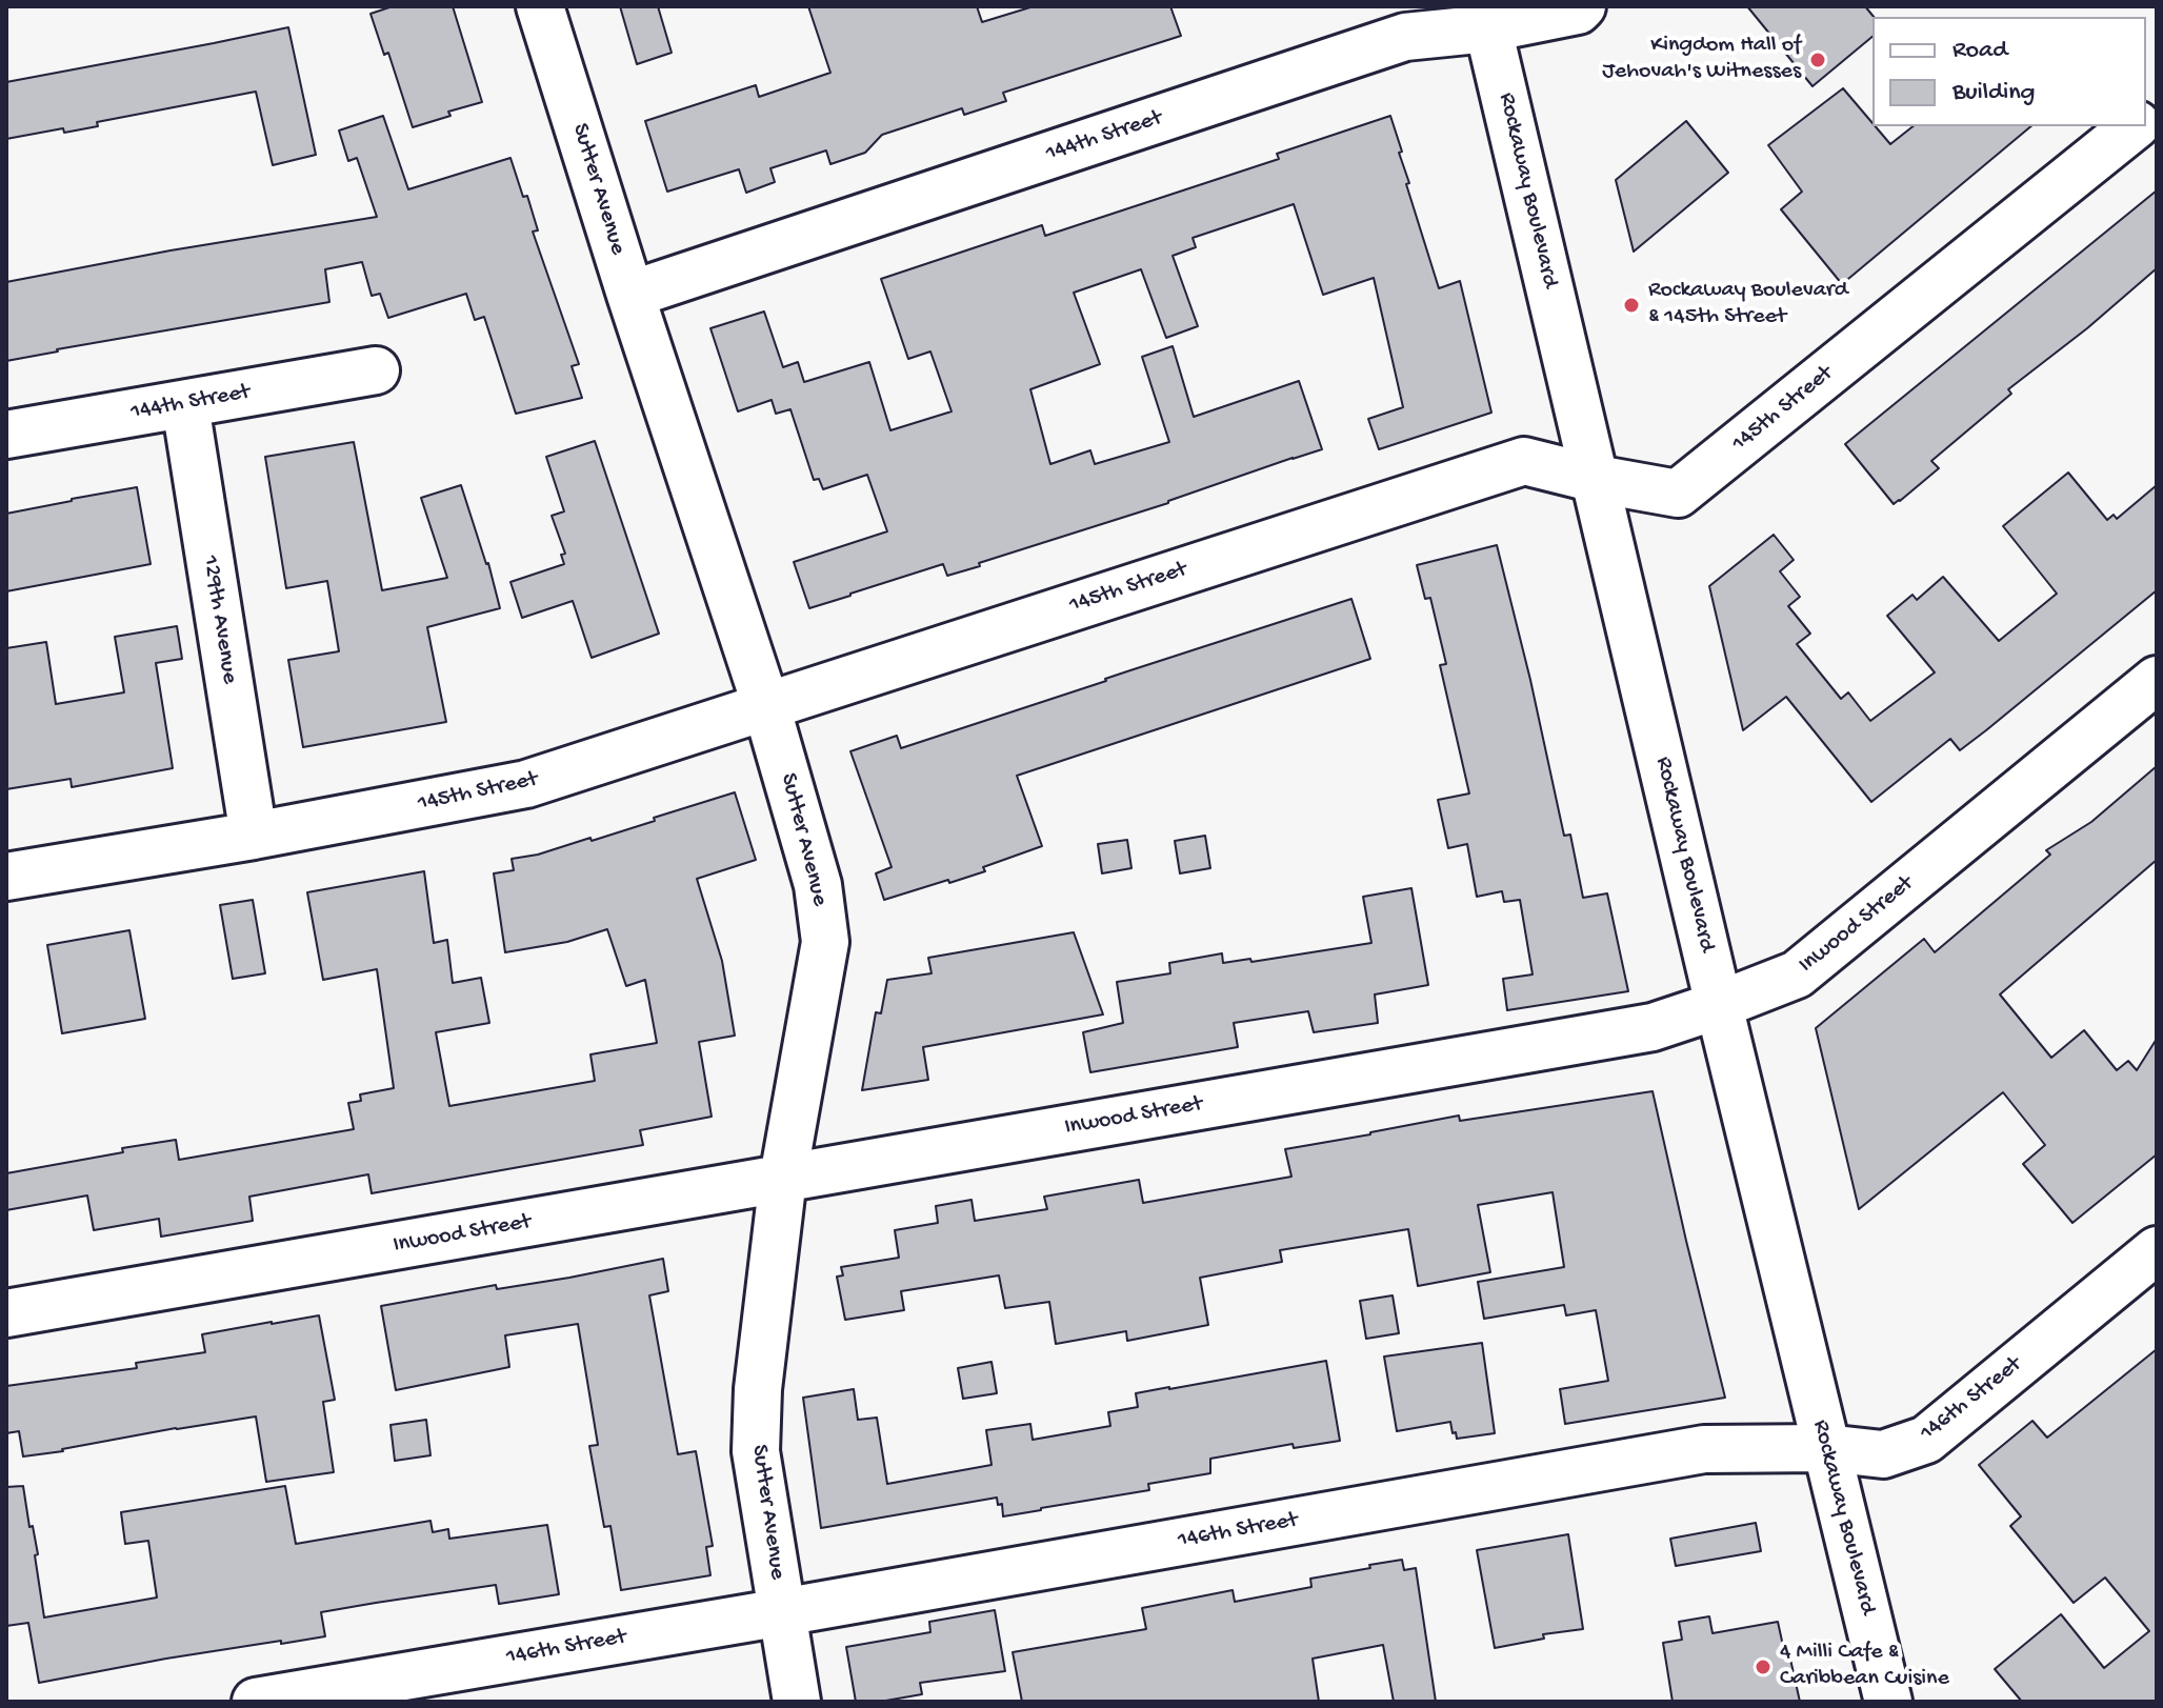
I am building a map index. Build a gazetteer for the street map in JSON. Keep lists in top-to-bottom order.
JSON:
{
  "streets": {
    "street": [
      "144th Street",
      "Sutter Avenue",
      "Rockaway Boulevard",
      "145th Street",
      "129th Avenue",
      "Inwood Street",
      "146th Street"
    ]
  },
  "crossings": [
    ["144th Street", "Sutter Avenue"],
    ["144th Street", "Rockaway Boulevard"],
    ["144th Street", "129th Avenue"],
    ["Sutter Avenue", "145th Street"],
    ["Sutter Avenue", "Inwood Street"],
    ["Sutter Avenue", "146th Street"],
    ["Rockaway Boulevard", "145th Street"],
    ["Rockaway Boulevard", "Inwood Street"],
    ["Rockaway Boulevard", "146th Street"],
    ["145th Street", "129th Avenue"]
  ],
  "places": ["Kingdom Hall of Jehovah's Witnesses", "Rockaway Boulevard & 145th Street", "4 Milli Cafe & Caribbean Cuisine"],
  "legend": ["Road", "Building"]
}
